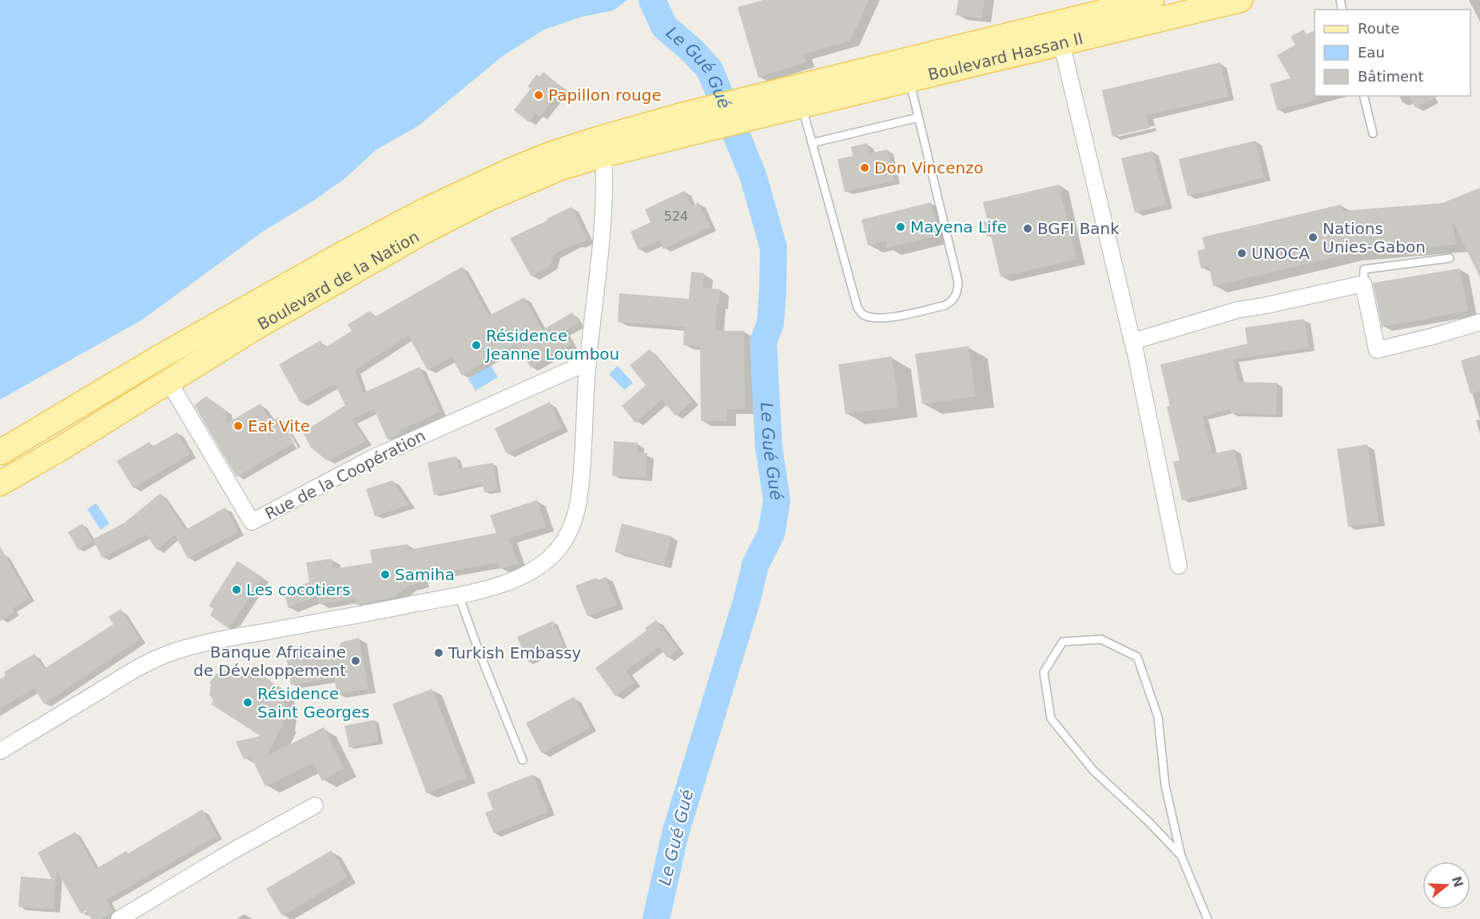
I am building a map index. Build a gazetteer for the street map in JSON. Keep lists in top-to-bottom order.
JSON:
{
  "streets": {
    "main road": ["Boulevard Hassan II", "Boulevard de la Nation"],
    "street": ["Rue de la Coopération"]
  },
  "crossings": [
    ["Boulevard Hassan II", "Boulevard de la Nation"],
    ["Boulevard de la Nation", "Rue de la Coopération"]
  ],
  "water": ["Le Gué Gué"],
  "places": [
    "Papillon rouge",
    "Don Vincenzo",
    "Mayena Life",
    "BGFI Bank",
    "Nations Unies-Gabon",
    "UNOCA",
    "Résidence Jeanne Loumbou",
    "Eat Vite",
    "Samiha",
    "Les cocotiers",
    "Turkish Embassy",
    "Banque Africaine de Développement",
    "Résidence Saint Georges"
  ],
  "house_numbers": ["524"],
  "legend": ["Route", "Eau", "Bâtiment"],
  "north": "right"
}
